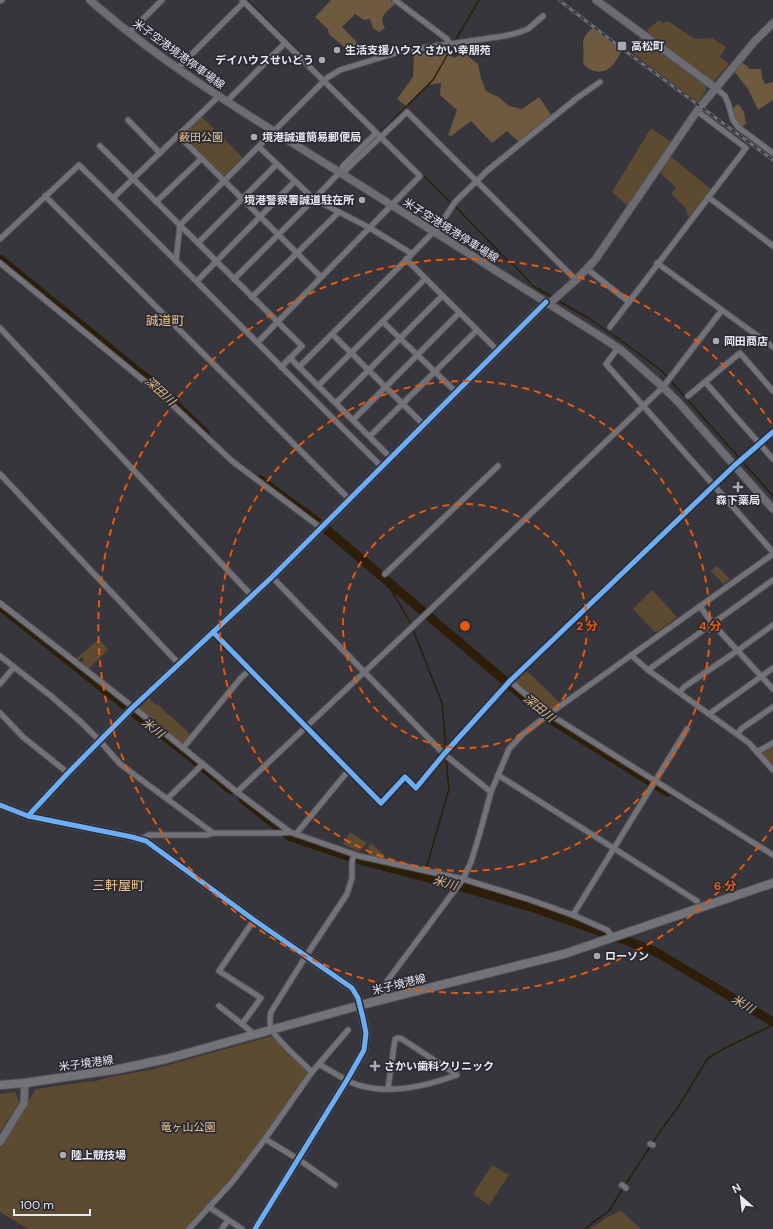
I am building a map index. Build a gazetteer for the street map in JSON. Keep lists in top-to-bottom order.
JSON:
{
  "streets": {
    "main road": ["米子境港線"],
    "street": ["米子空港境港停車場線"]
  },
  "districts": ["誠道町", "三軒屋町"],
  "water": ["深田川", "米川"],
  "parks": ["薮田公園", "竜ヶ山公園"],
  "places": {
    "transit": ["高松町"],
    "other": [
      "生活支援ハウス さかい幸朋苑",
      "デイハウスせいどう",
      "境港誠道簡易郵便局",
      "境港警察署誠道駐在所",
      "岡田商店",
      "ローソン",
      "陸上競技場"
    ],
    "health": ["森下薬局", "さかい歯科クリニック"]
  },
  "scale_bar": "100 m",
  "north": "top left",
  "rings": ["2 分", "4 分", "6 分"]
}
